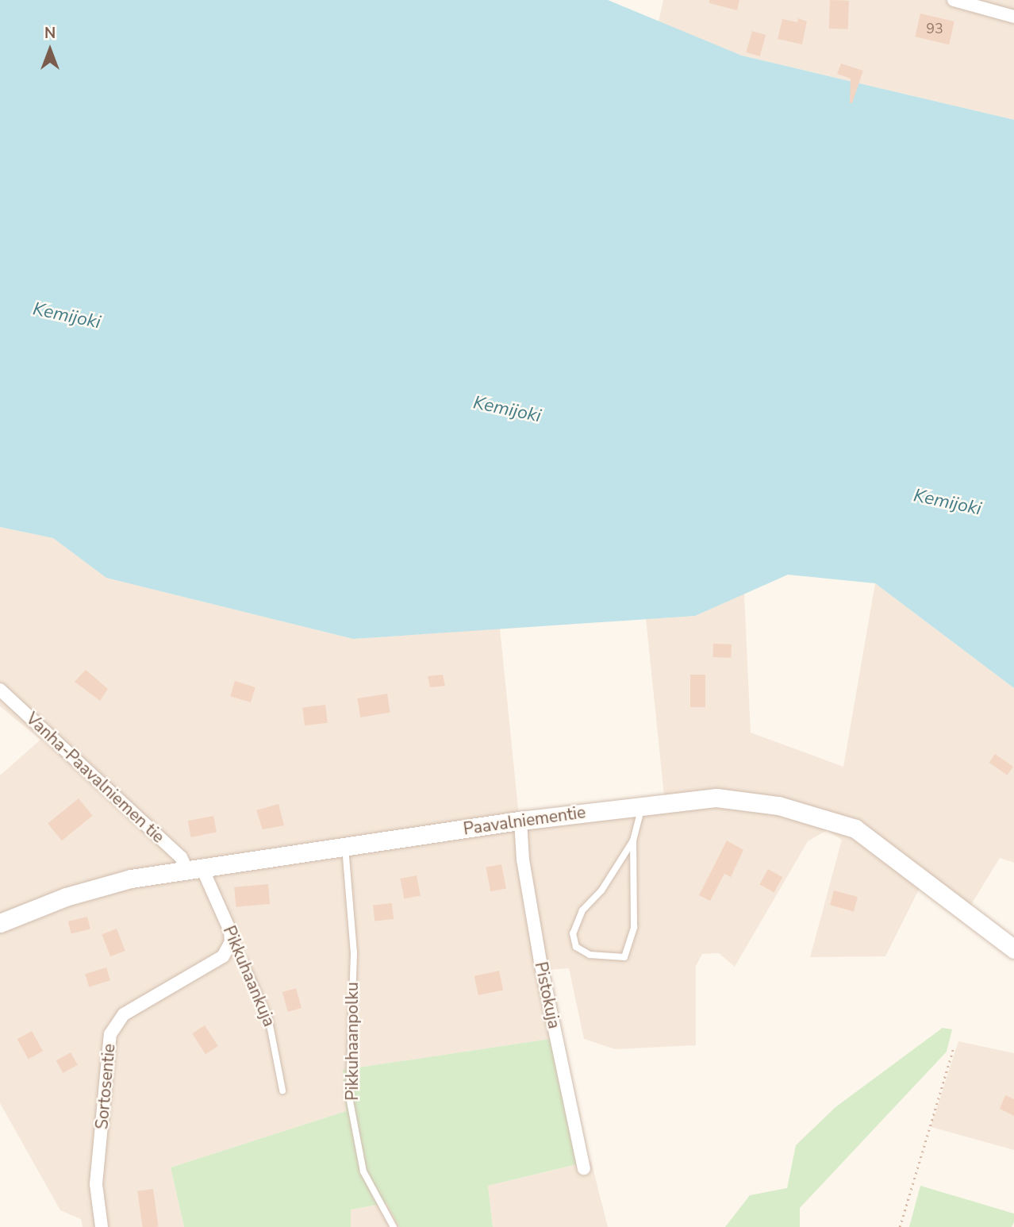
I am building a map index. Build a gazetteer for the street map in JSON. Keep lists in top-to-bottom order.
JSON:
{
  "streets": {
    "street": [
      "Vanha-Paavalniemen tie",
      "Paavalniementie",
      "Pikkuhaankuja",
      "Pistokuja",
      "Sortosentie"
    ],
    "lane": ["Pikkuhaanpolku"]
  },
  "crossings": [
    ["Vanha-Paavalniemen tie", "Paavalniementie"],
    ["Vanha-Paavalniemen tie", "Pikkuhaankuja"],
    ["Paavalniementie", "Pikkuhaankuja"],
    ["Paavalniementie", "Pistokuja"],
    ["Paavalniementie", "Pikkuhaanpolku"],
    ["Pikkuhaankuja", "Sortosentie"]
  ],
  "water": ["Kemijoki"],
  "house_numbers": ["93"],
  "north": "top"
}
